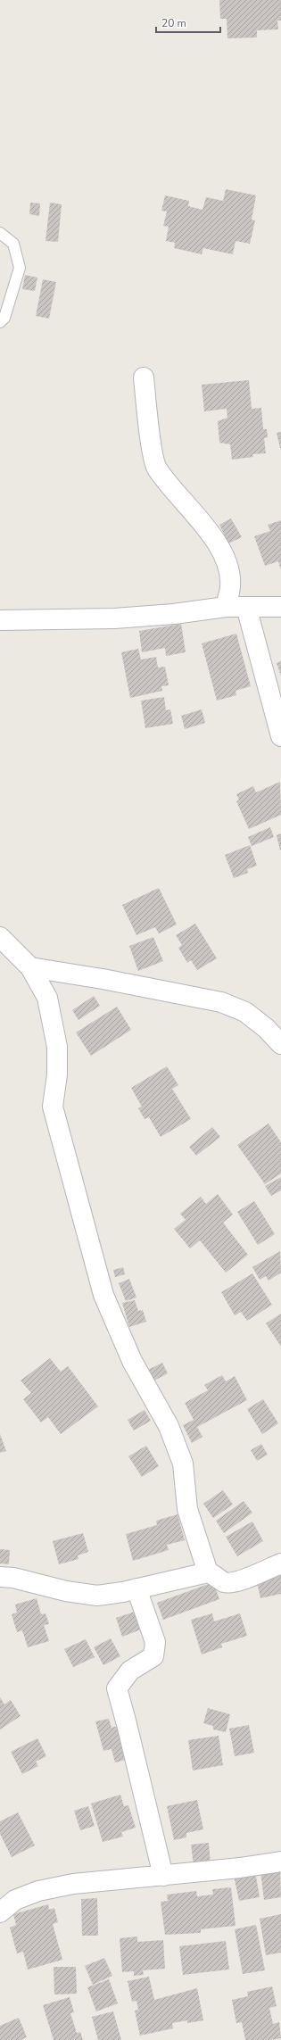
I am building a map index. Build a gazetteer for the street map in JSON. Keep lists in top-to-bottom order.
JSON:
{
  "scale_bar": "20 m"
}
